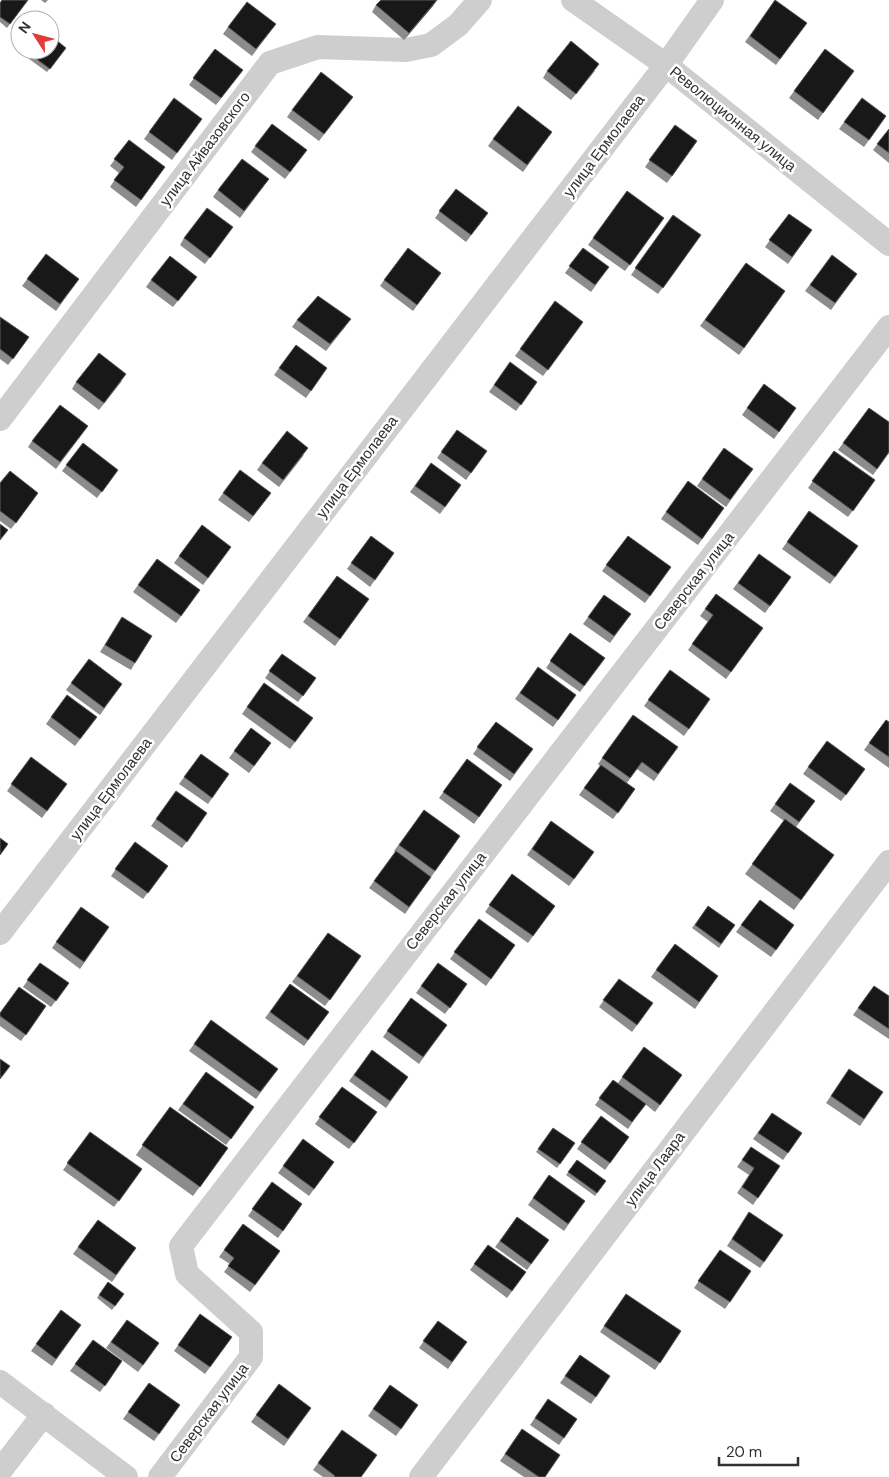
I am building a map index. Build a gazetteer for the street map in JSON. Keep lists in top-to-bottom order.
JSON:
{
  "streets": {
    "street": [
      "Революционная улица",
      "улица Ермолаева",
      "улица Айвазовского",
      "Северская улица",
      "улица Лаара"
    ]
  },
  "crossings": [
    ["Революционная улица", "улица Ермолаева"]
  ],
  "scale_bar": "20 m",
  "north": "top left"
}
